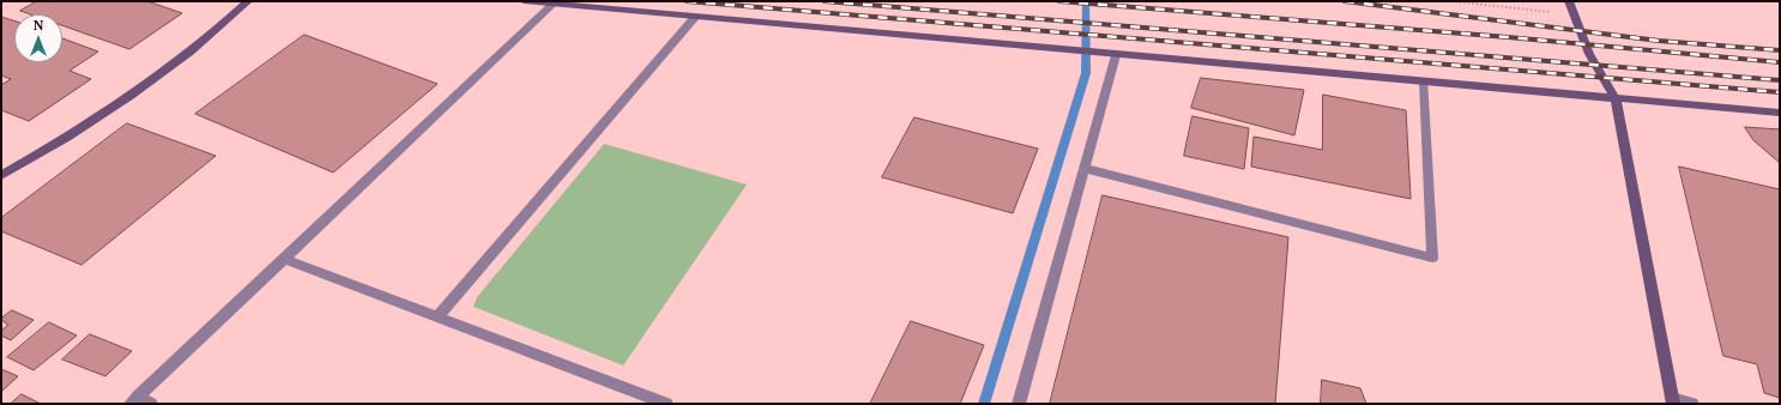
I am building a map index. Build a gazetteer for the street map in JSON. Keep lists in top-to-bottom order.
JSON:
{
  "north": "top"
}
